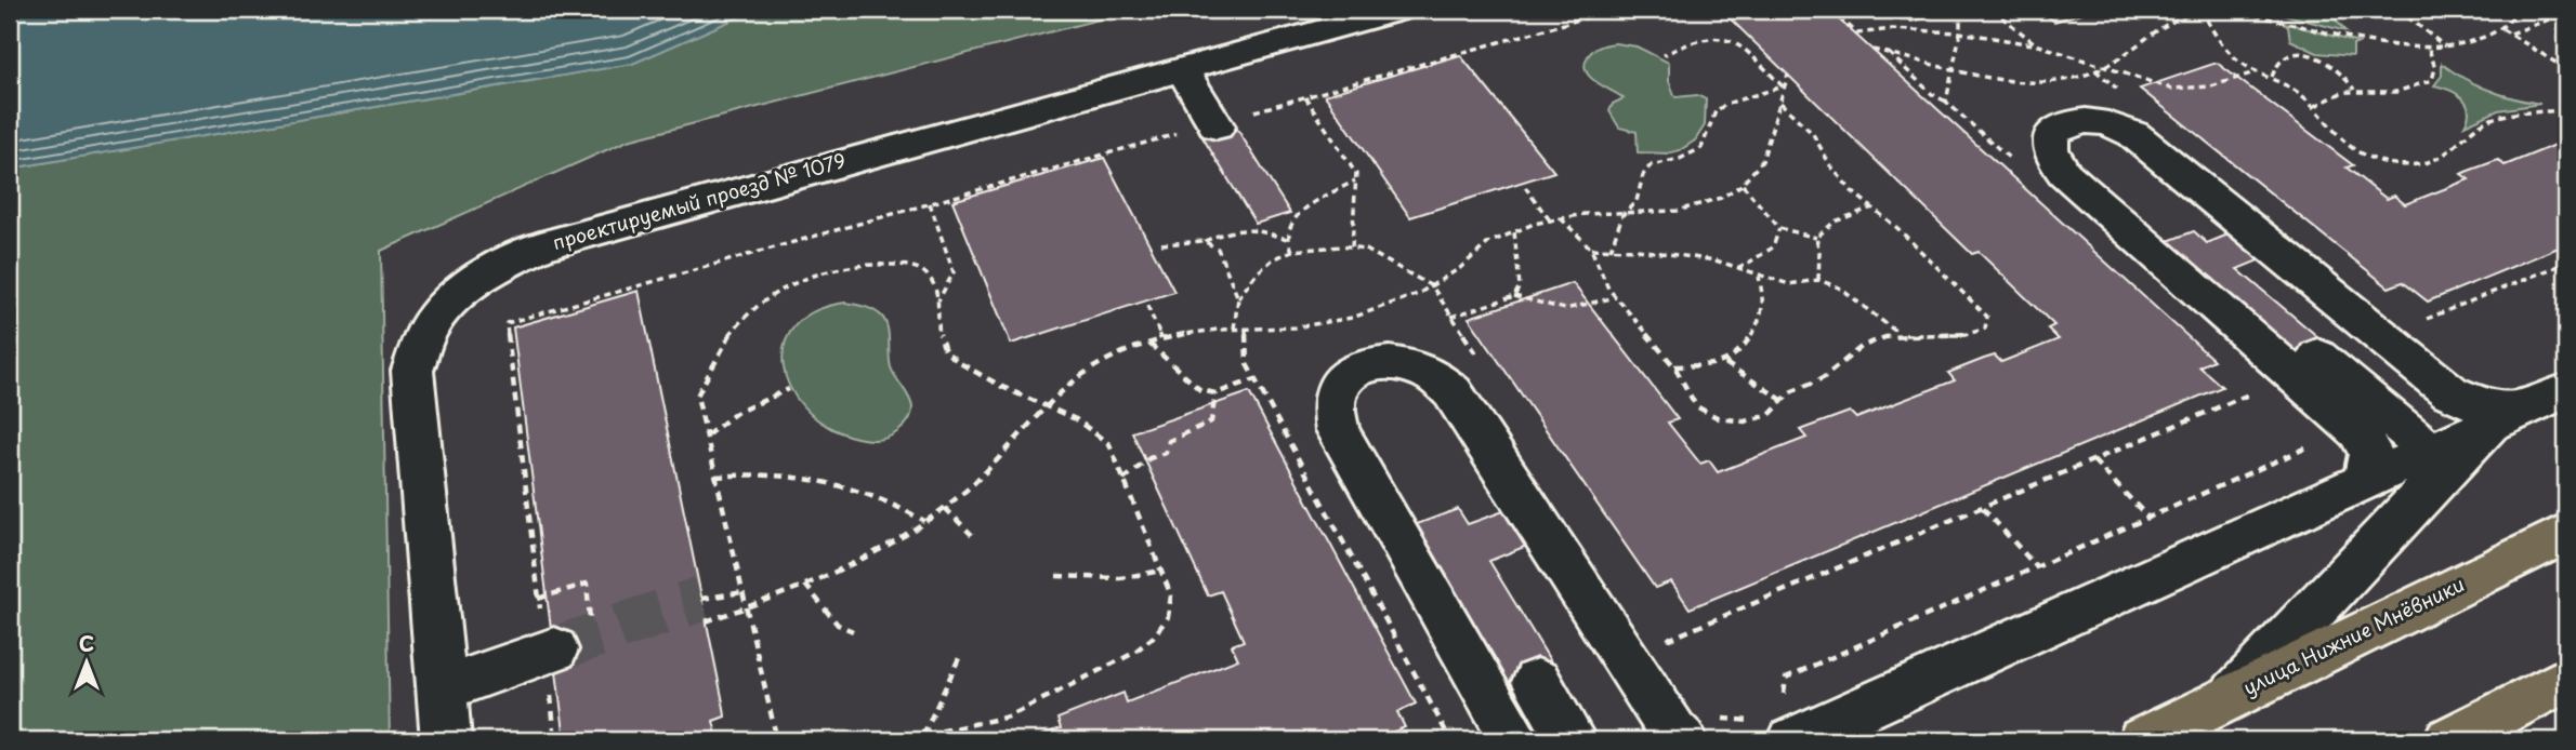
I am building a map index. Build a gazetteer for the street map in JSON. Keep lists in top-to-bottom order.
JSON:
{
  "streets": {
    "main road": ["улица Нижние Мнёвники"],
    "street": ["проектируемый проезд № 1079"]
  },
  "north": "top"
}
